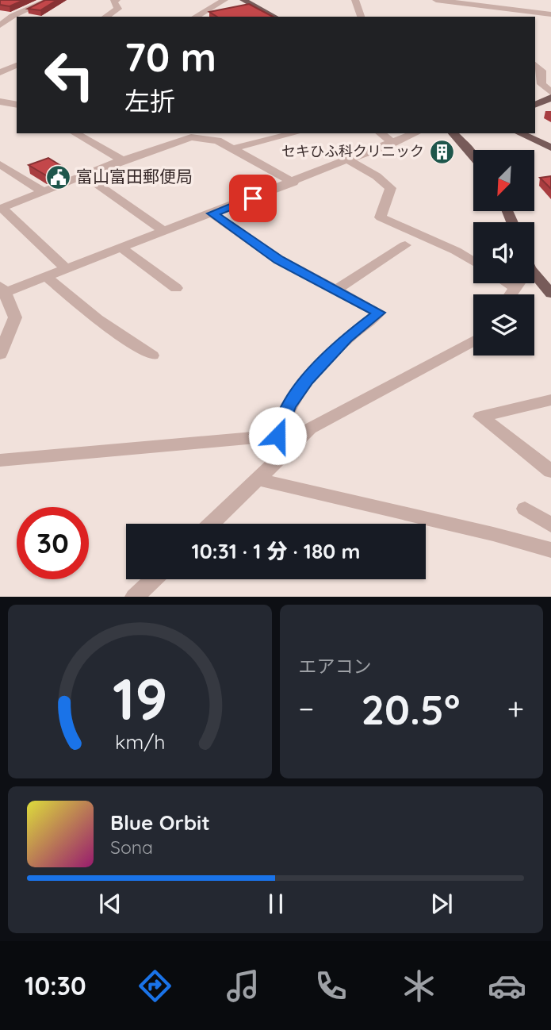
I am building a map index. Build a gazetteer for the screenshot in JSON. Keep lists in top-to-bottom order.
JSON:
{
  "places": {
    "building": ["セキひふ科クリニック"],
    "public building": ["富山富田郵便局"]
  },
  "north": "bottom left",
  "page": {
    "turn": ["70 m", "左折"],
    "limit": "30",
    "trip": "10:31 · 1 分 · 180 m",
    "tile": "エアコン",
    "heat": ["−", "20.5°", "+"],
    "song": ["Blue Orbit", "Sona"],
    "tabs": "10:30",
    "gauge": ["19", "km/h"]
  }
}
